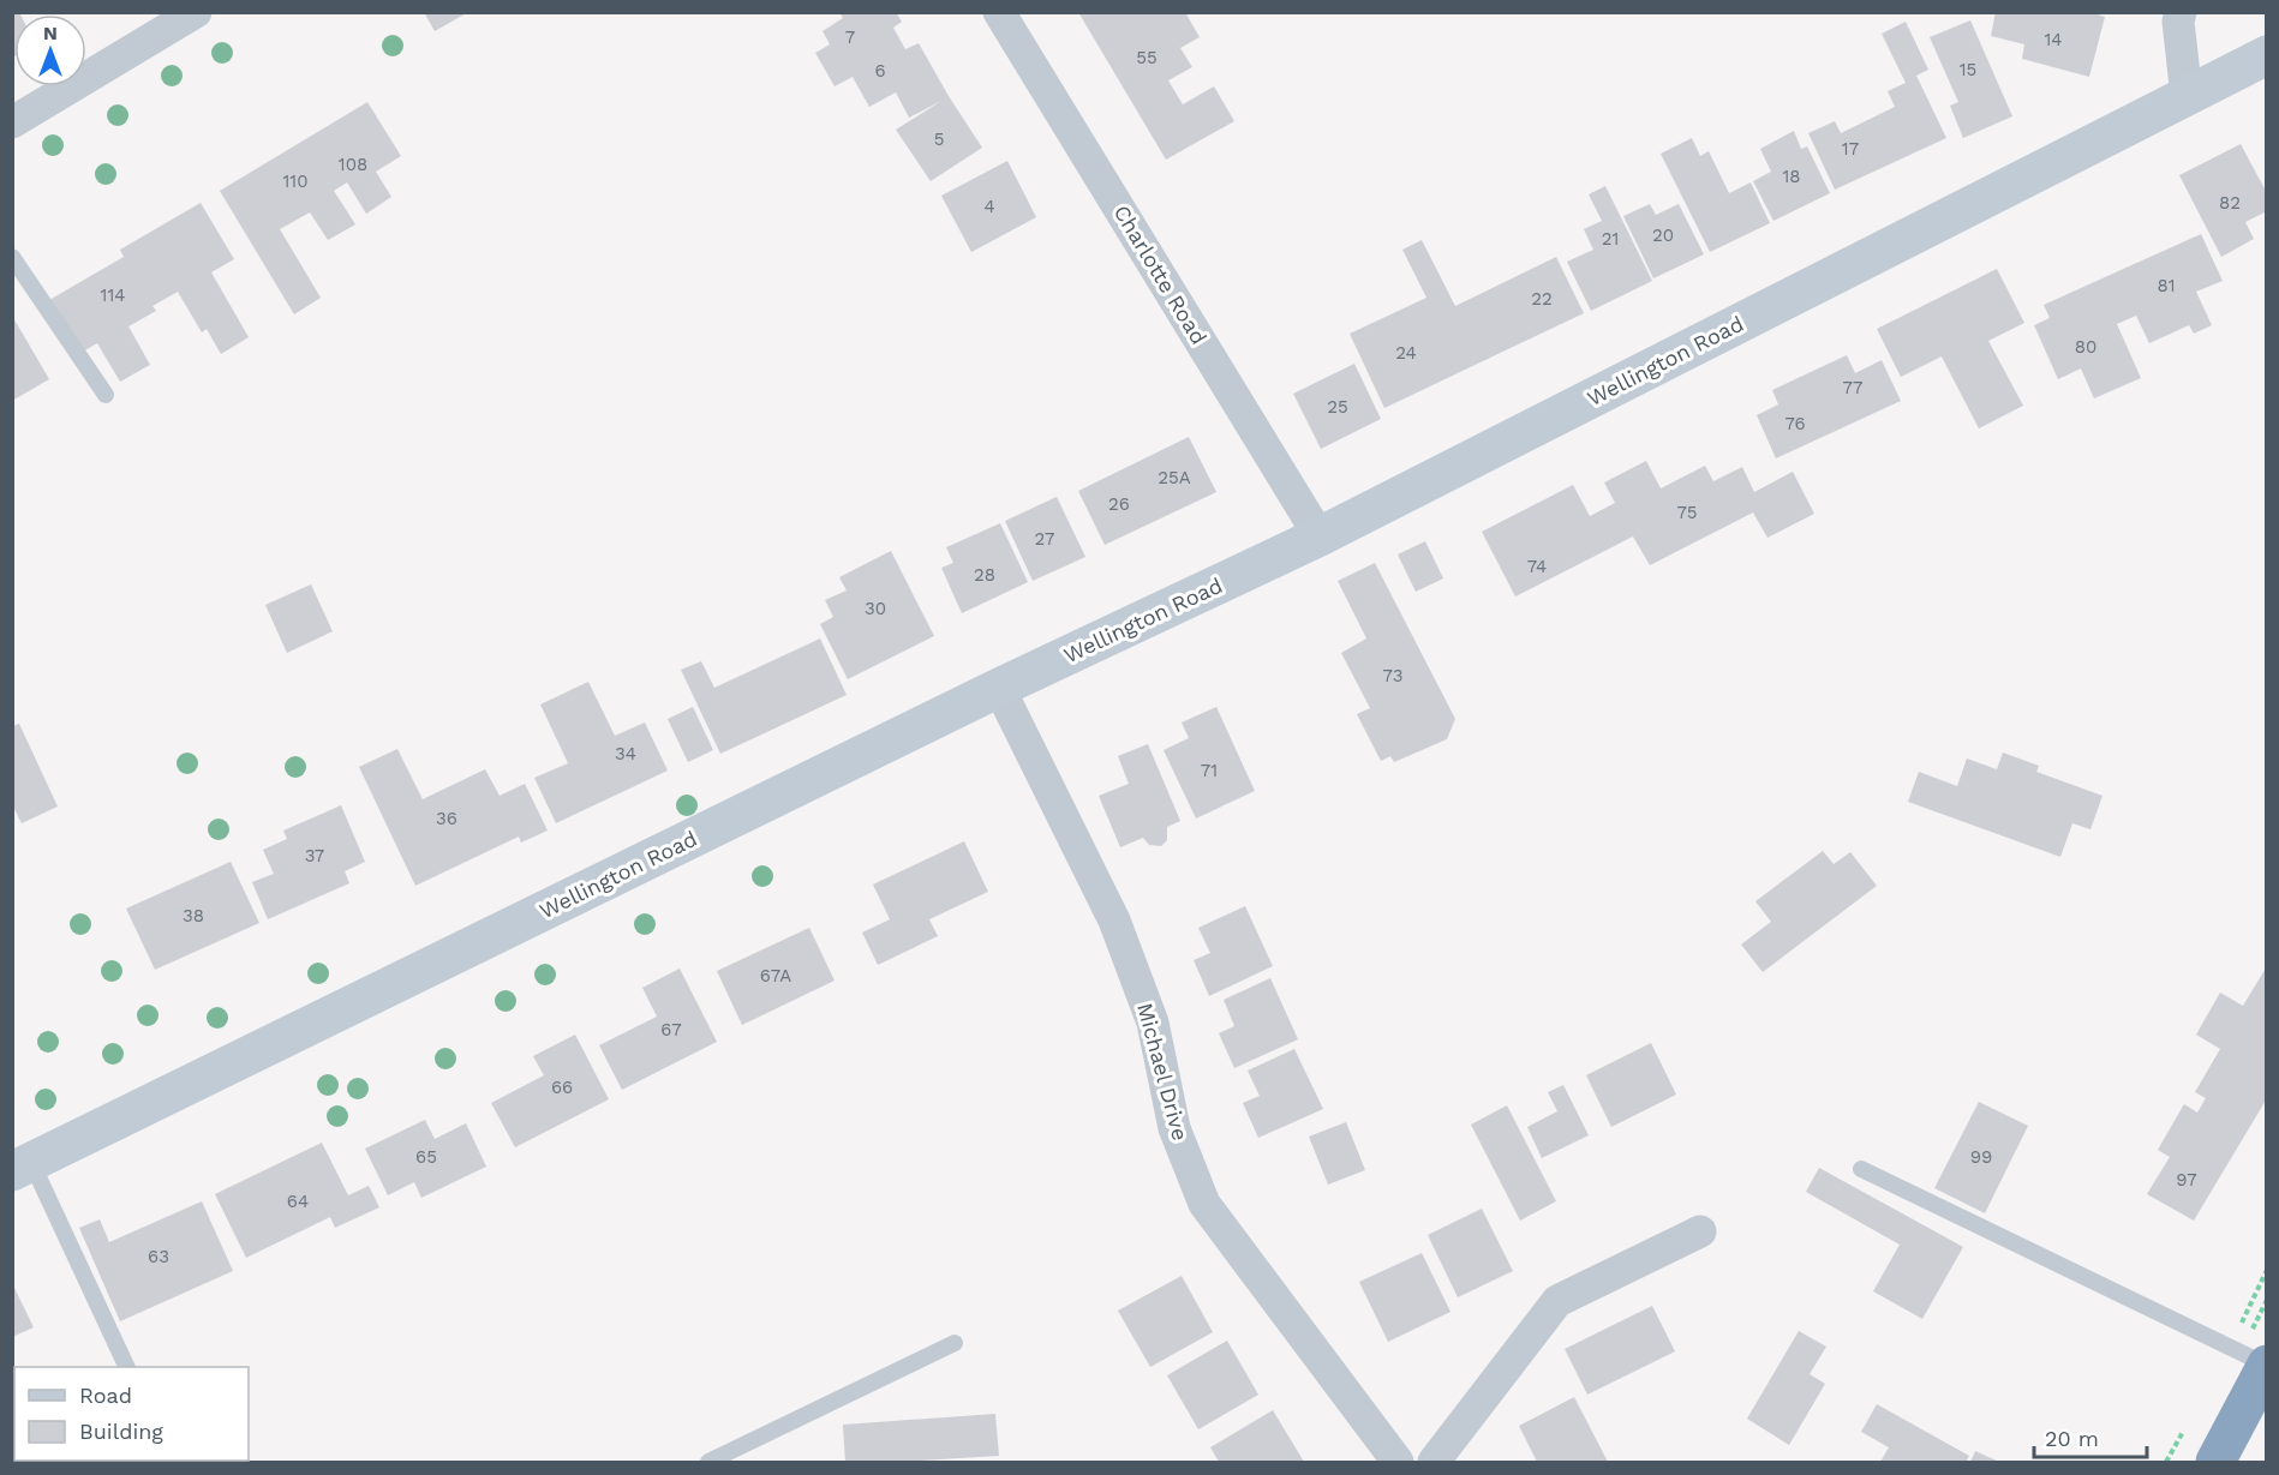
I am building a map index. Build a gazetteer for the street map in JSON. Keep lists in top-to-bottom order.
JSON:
{
  "streets": {
    "street": ["Charlotte Road", "Wellington Road", "Michael Drive"]
  },
  "crossings": [
    ["Charlotte Road", "Wellington Road"],
    ["Wellington Road", "Michael Drive"]
  ],
  "house_numbers": [
    "7",
    "14",
    "55",
    "15",
    "6",
    "5",
    "17",
    "108",
    "18",
    "110",
    "82",
    "4",
    "20",
    "21",
    "81",
    "114",
    "22",
    "80",
    "24",
    "77",
    "25",
    "76",
    "25A",
    "26",
    "75",
    "27",
    "74",
    "28",
    "30",
    "73",
    "34",
    "71",
    "36",
    "37",
    "38",
    "67A",
    "67",
    "66",
    "65",
    "99",
    "97",
    "64",
    "63"
  ],
  "legend": ["Road", "Building"],
  "scale_bar": "20 m",
  "north": "top"
}
